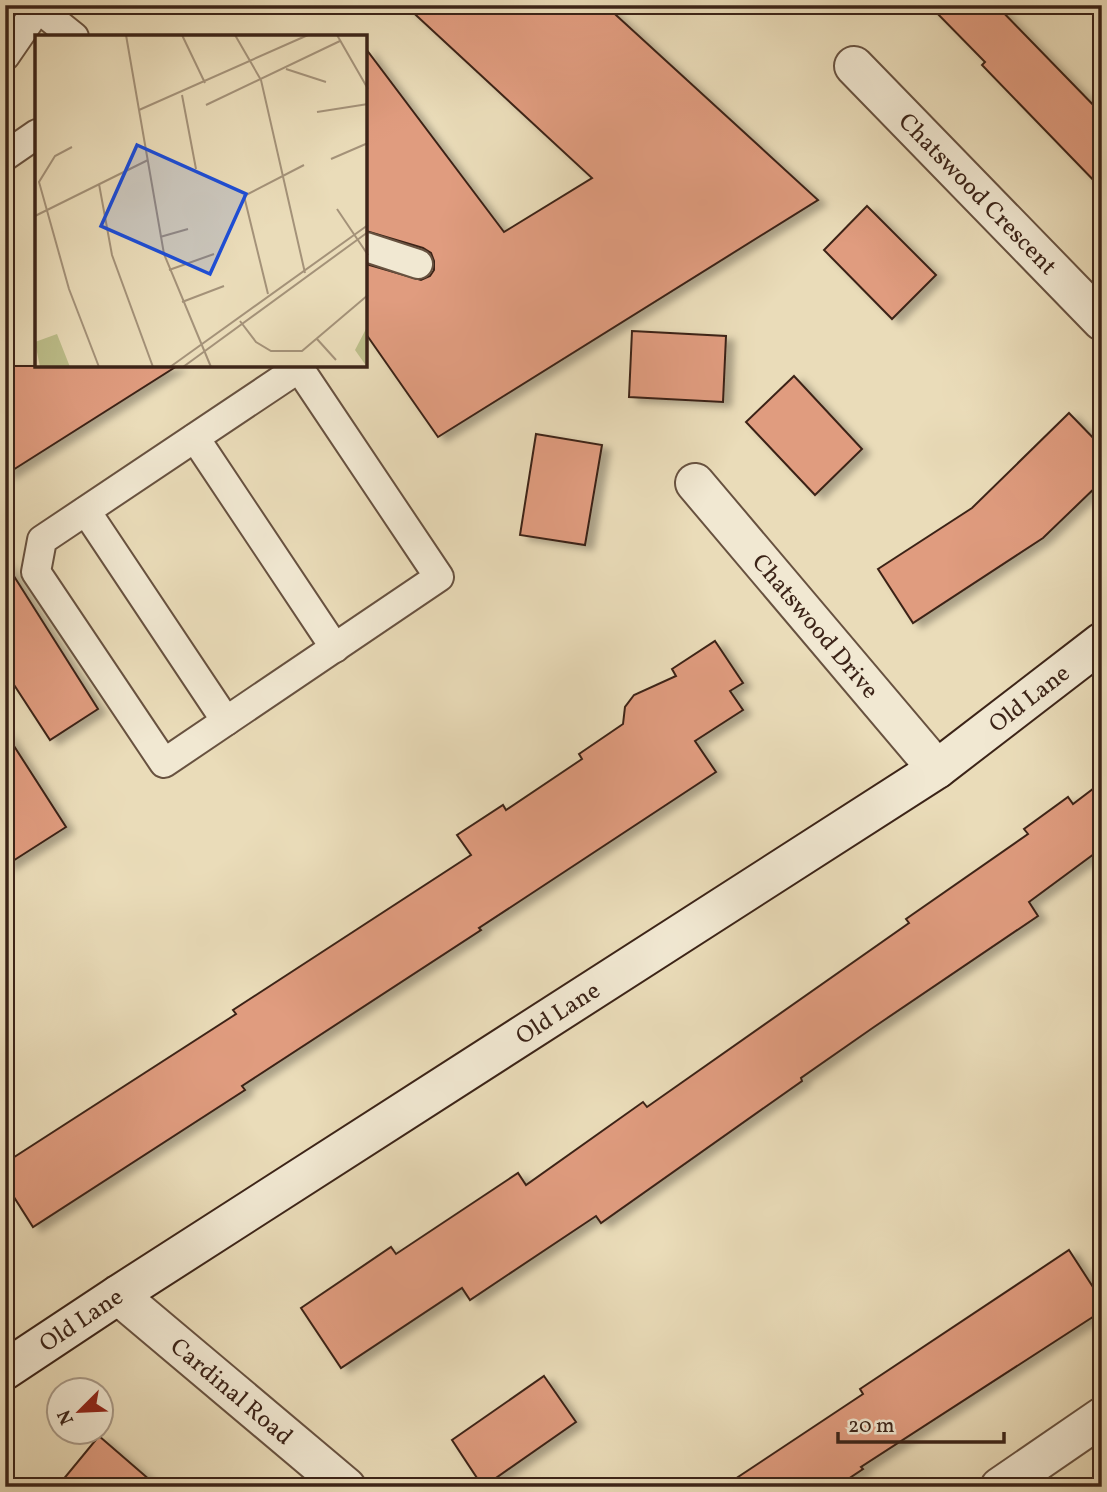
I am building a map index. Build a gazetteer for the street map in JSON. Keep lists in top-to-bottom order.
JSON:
{
  "streets": {
    "street": [
      "Chatswood Crescent",
      "Chatswood Drive",
      "Old Lane",
      "Cardinal Road"
    ]
  },
  "crossings": [
    ["Chatswood Drive", "Old Lane"],
    ["Old Lane", "Cardinal Road"]
  ],
  "scale_bar": "20 m",
  "north": "bottom left"
}
